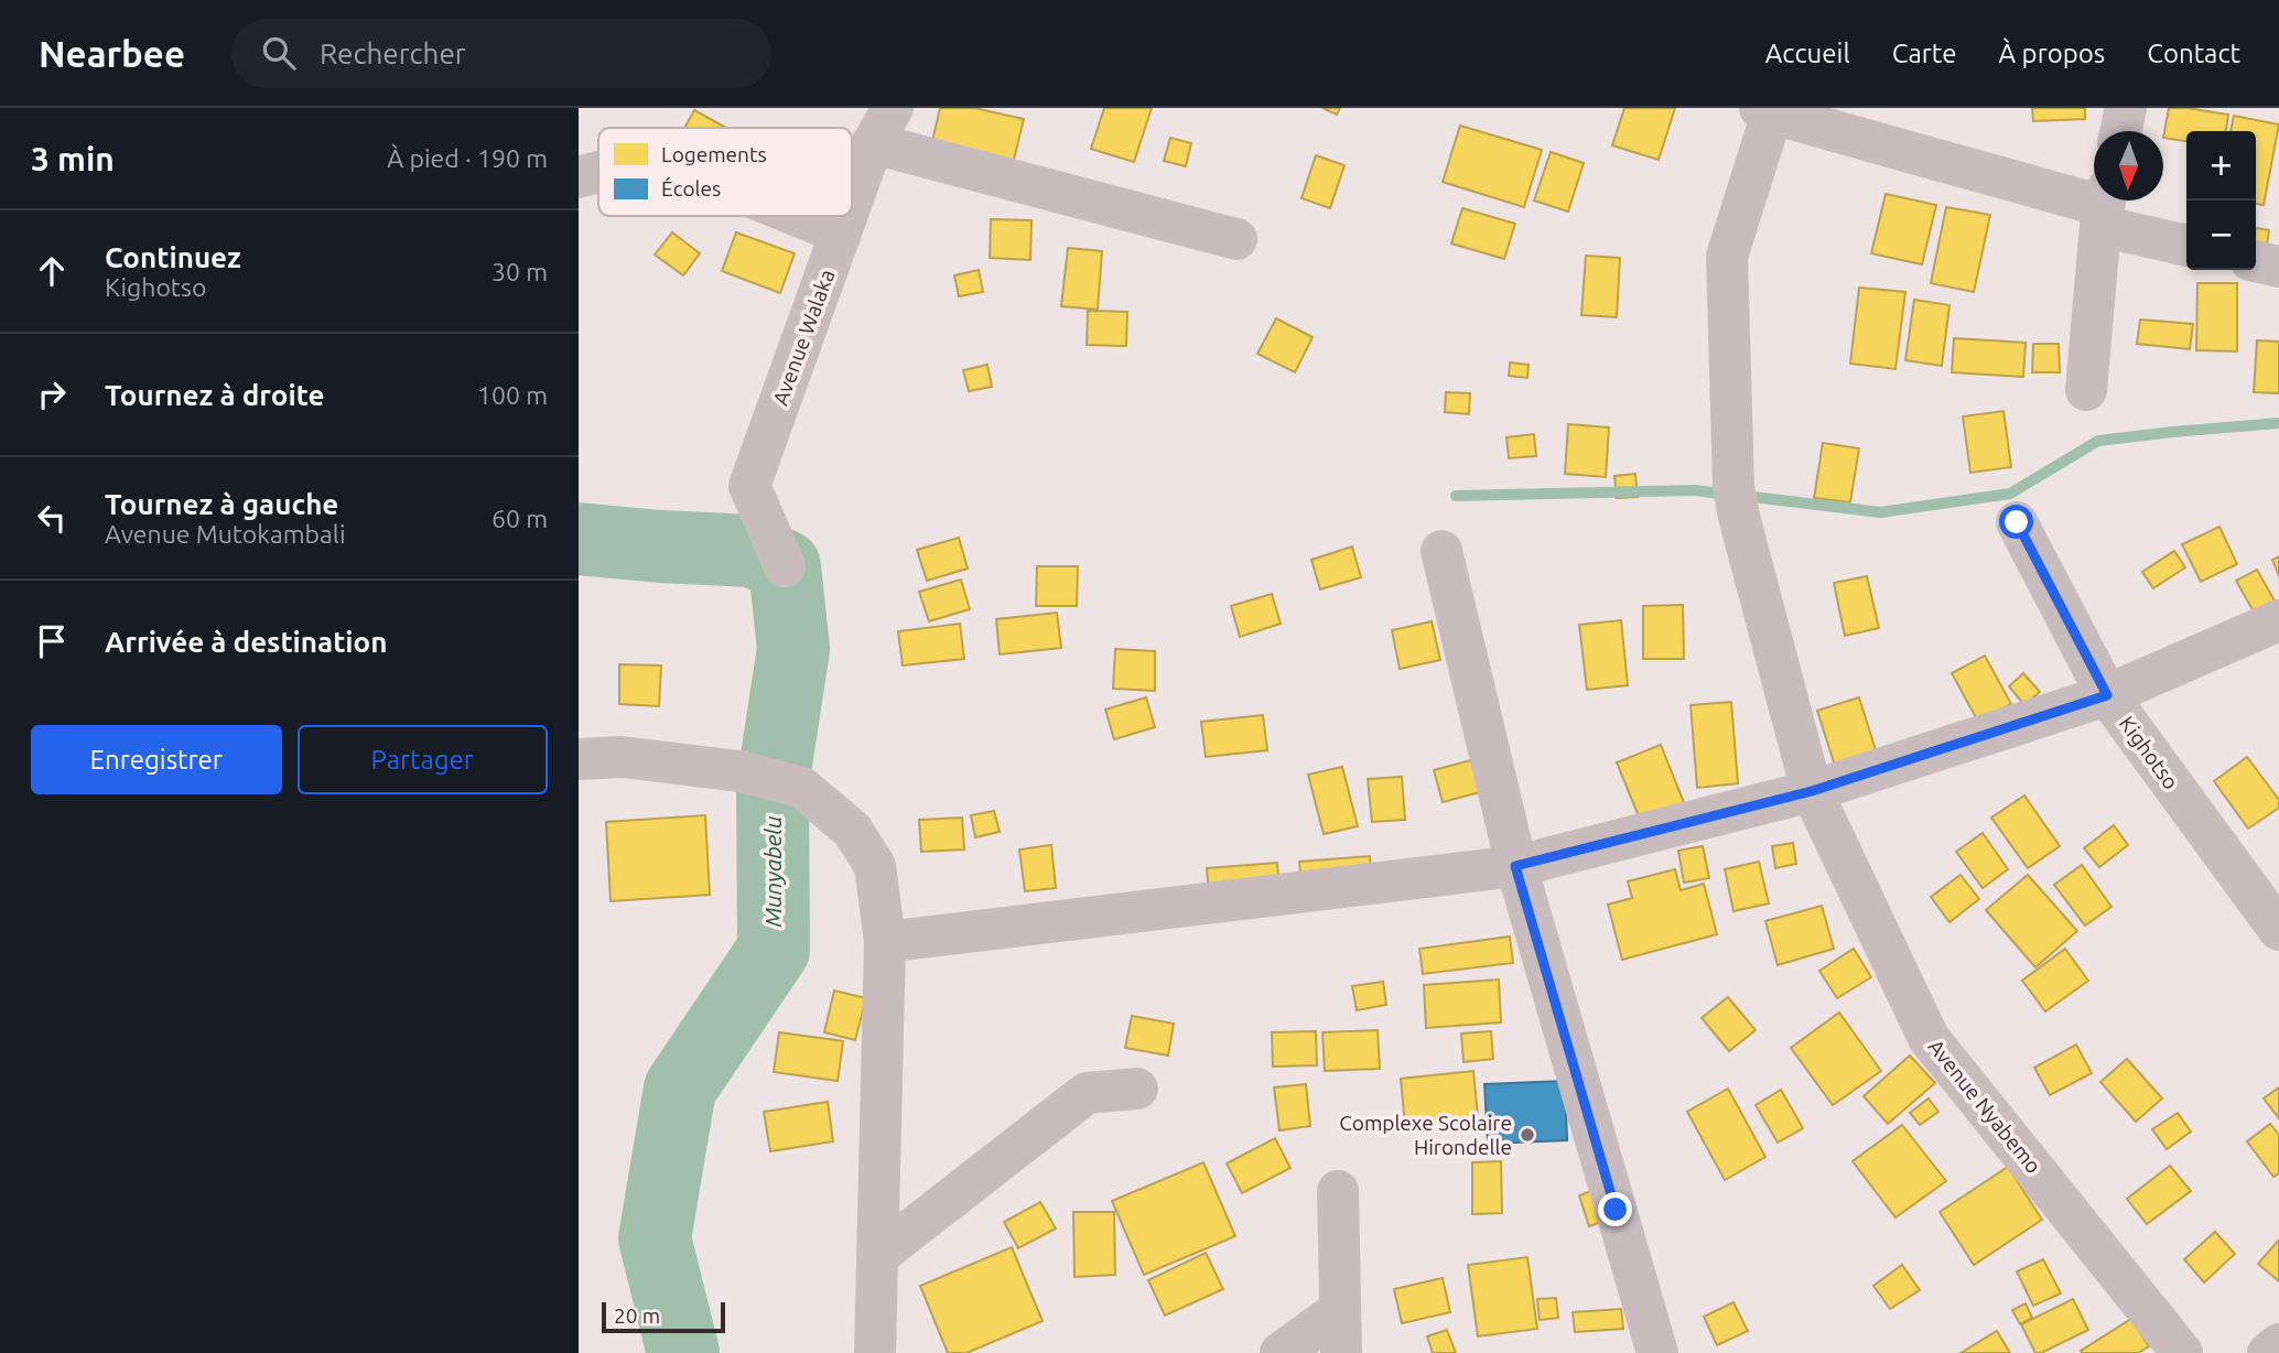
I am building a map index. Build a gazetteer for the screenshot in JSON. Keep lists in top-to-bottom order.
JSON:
{
  "streets": {
    "street": ["Avenue Walaka", "Kighotso", "Avenue Nyabemo"]
  },
  "water": ["Munyabelu"],
  "places": ["Complexe Scolaire Hirondelle"],
  "legend": ["Logements", "Écoles"],
  "scale_bar": "20 m",
  "north": "bottom",
  "page": {
    "header": "Nearbee",
    "search": "Rechercher",
    "nav": [
      "Accueil",
      "Carte",
      "À propos",
      "Contact"
    ],
    "heading": ["3 min", "À pied · 190 m"],
    "map_buttons": ["+", "−"],
    "list": [
      ["Continuez", "Kighotso", "30 m"],
      ["Tournez à droite", "100 m"],
      ["Tournez à gauche", "Avenue Mutokambali", "60 m"],
      "Arrivée à destination"
    ],
    "buttons": ["Enregistrer", "Partager"],
    "scale": "20 m"
  }
}
